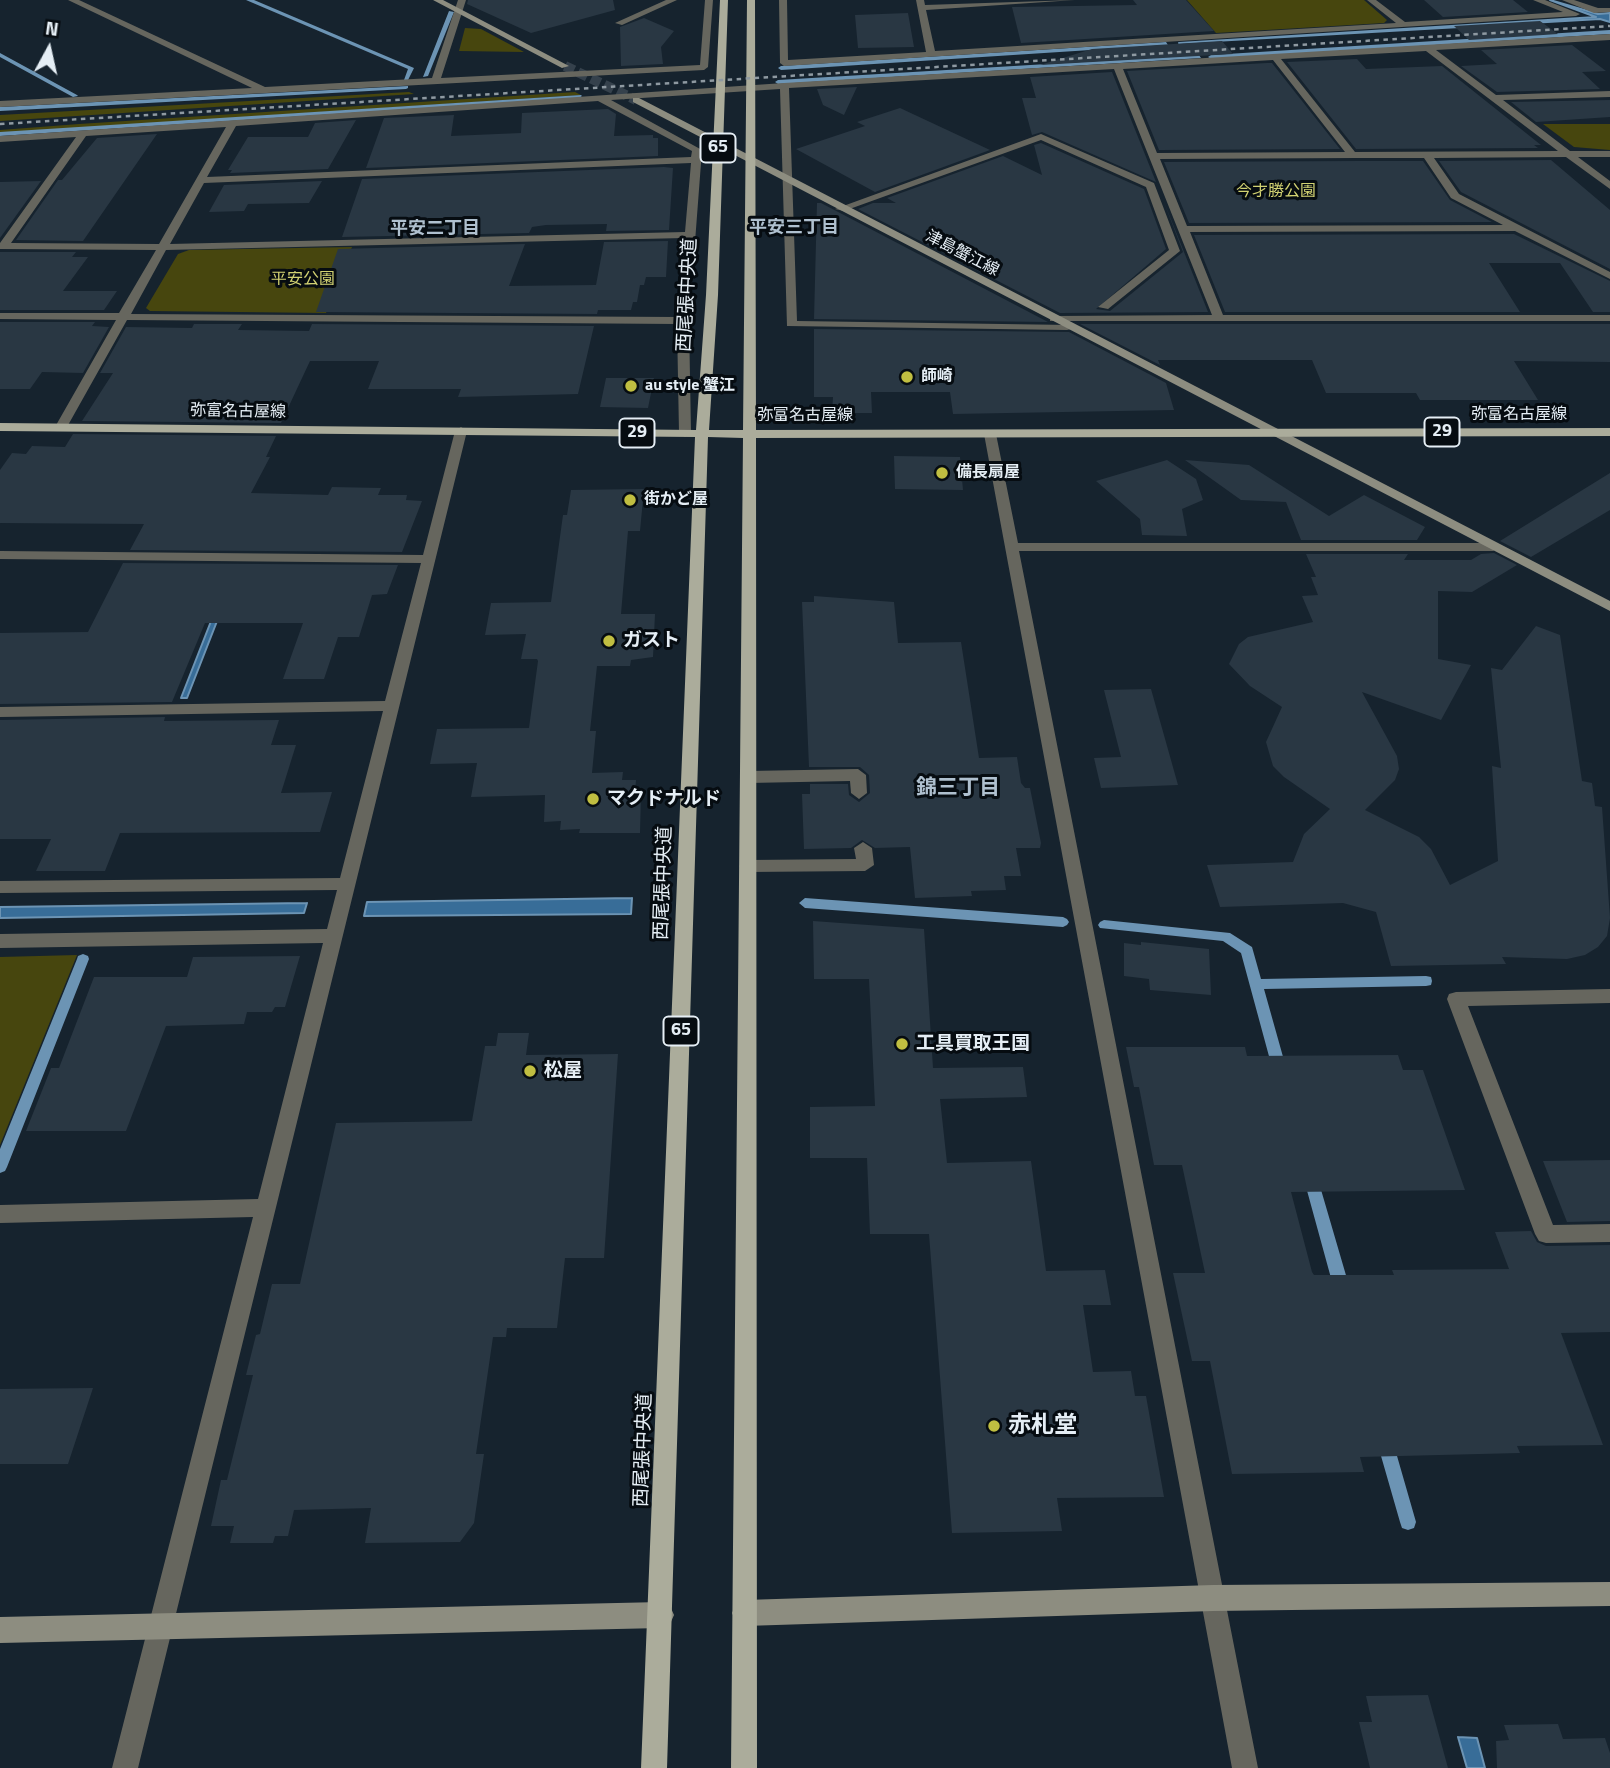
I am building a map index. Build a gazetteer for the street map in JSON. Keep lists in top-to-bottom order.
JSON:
{
  "streets": {
    "main road": [
      "65",
      "津島蟹江線",
      "西尾張中央道",
      "弥富名古屋線",
      "29"
    ]
  },
  "crossings": [
    ["65", "弥富名古屋線"],
    ["津島蟹江線", "弥富名古屋線"],
    ["西尾張中央道", "弥富名古屋線"]
  ],
  "districts": ["平安三丁目", "平安二丁目", "錦三丁目"],
  "parks": ["今才勝公園", "平安公園"],
  "places": [
    "師崎",
    "au style 蟹江",
    "備長扇屋",
    "街かど屋",
    "ガスト",
    "マクドナルド",
    "工具買取王国",
    "松屋",
    "赤札堂"
  ],
  "north": "top"
}
